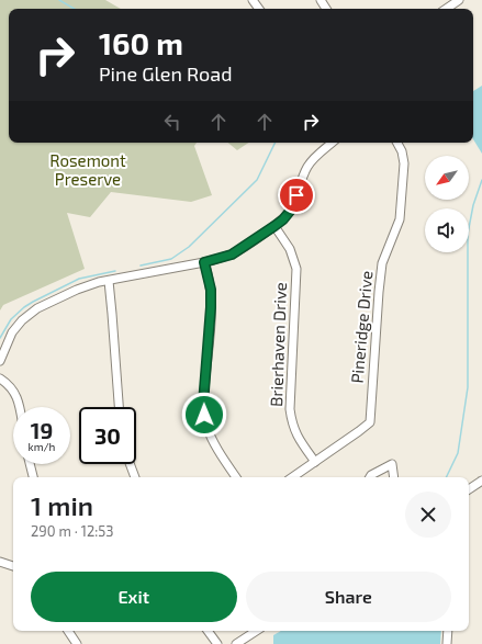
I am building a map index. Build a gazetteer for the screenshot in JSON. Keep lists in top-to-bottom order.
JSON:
{
  "streets": {
    "street": ["Pineridge Drive", "Brierhaven Drive"]
  },
  "crossings": [
    ["Pineridge Drive", "Brierhaven Drive"]
  ],
  "parks": ["Rosemont Preserve"],
  "north": "bottom left",
  "page": {
    "turn": ["160 m", "Pine Glen Road"],
    "speed": "19 km/h",
    "limit": "30",
    "heading": ["1 min", "290 m · 12:53"],
    "buttons": ["Exit", "Share"]
  }
}
